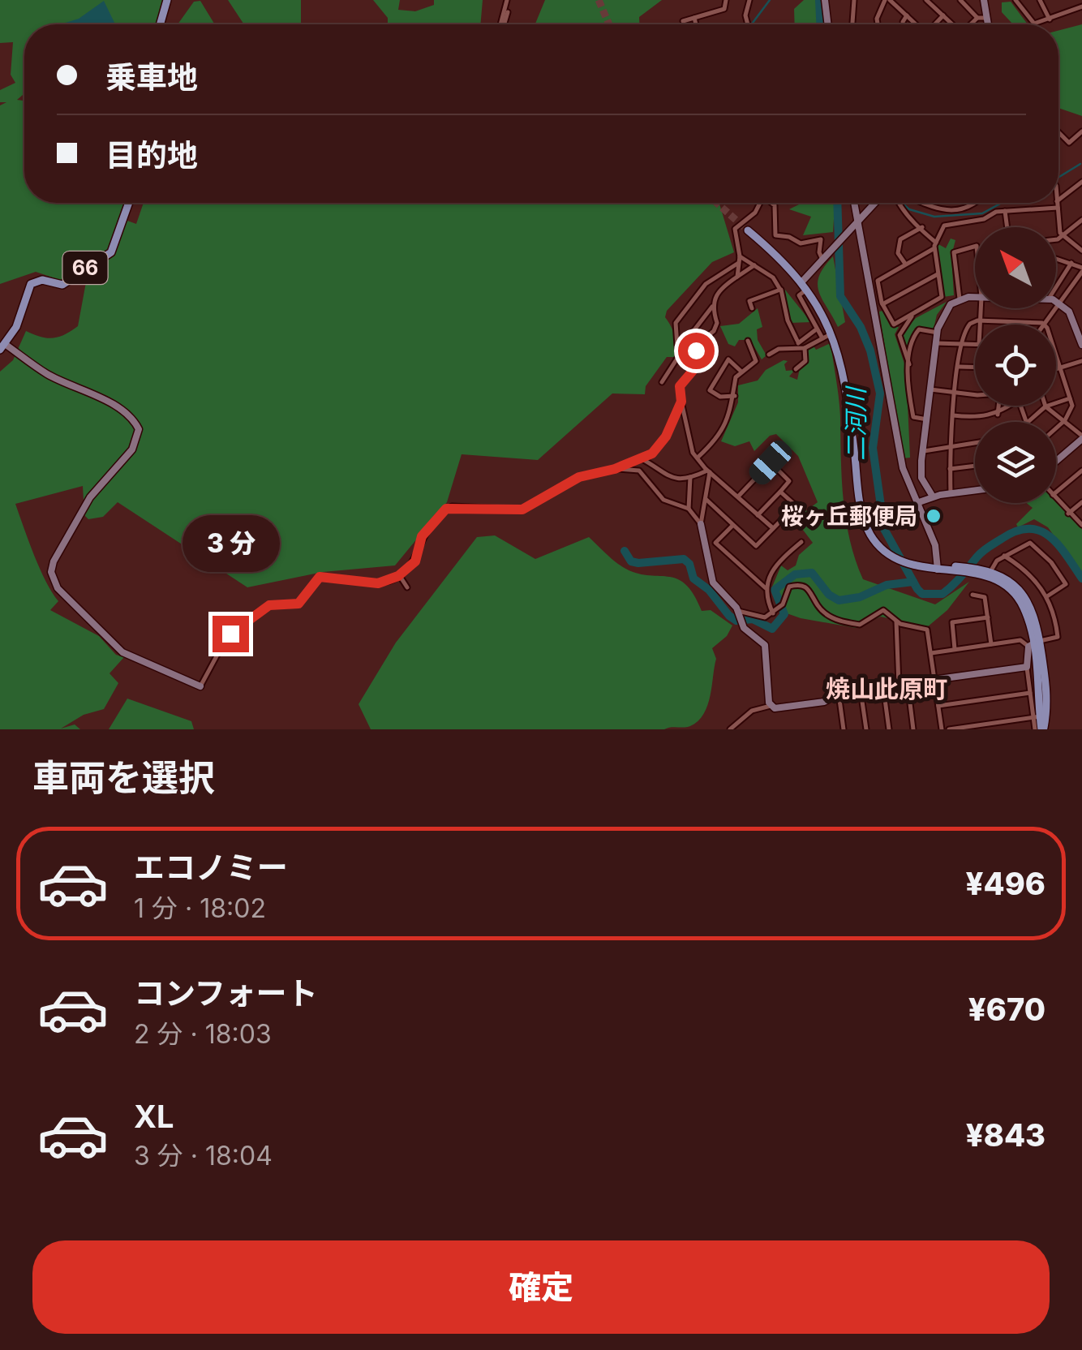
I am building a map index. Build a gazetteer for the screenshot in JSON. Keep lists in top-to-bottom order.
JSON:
{
  "streets": {
    "main road": ["66"]
  },
  "districts": ["焼山此原町"],
  "water": ["二河川"],
  "places": ["桜ヶ丘郵便局"],
  "north": "top left",
  "page": {
    "banner": ["乗車地", "目的地"],
    "bubble": "3 分",
    "heading": "車両を選択",
    "list": [
      {
        "name": "エコノミー",
        "note": "1 分 · 18:02",
        "value": "¥496"
      },
      {
        "name": "コンフォート",
        "note": "2 分 · 18:03",
        "value": "¥670"
      },
      {
        "name": "XL",
        "note": "3 分 · 18:04",
        "value": "¥843"
      }
    ],
    "buttons": "確定"
  }
}
